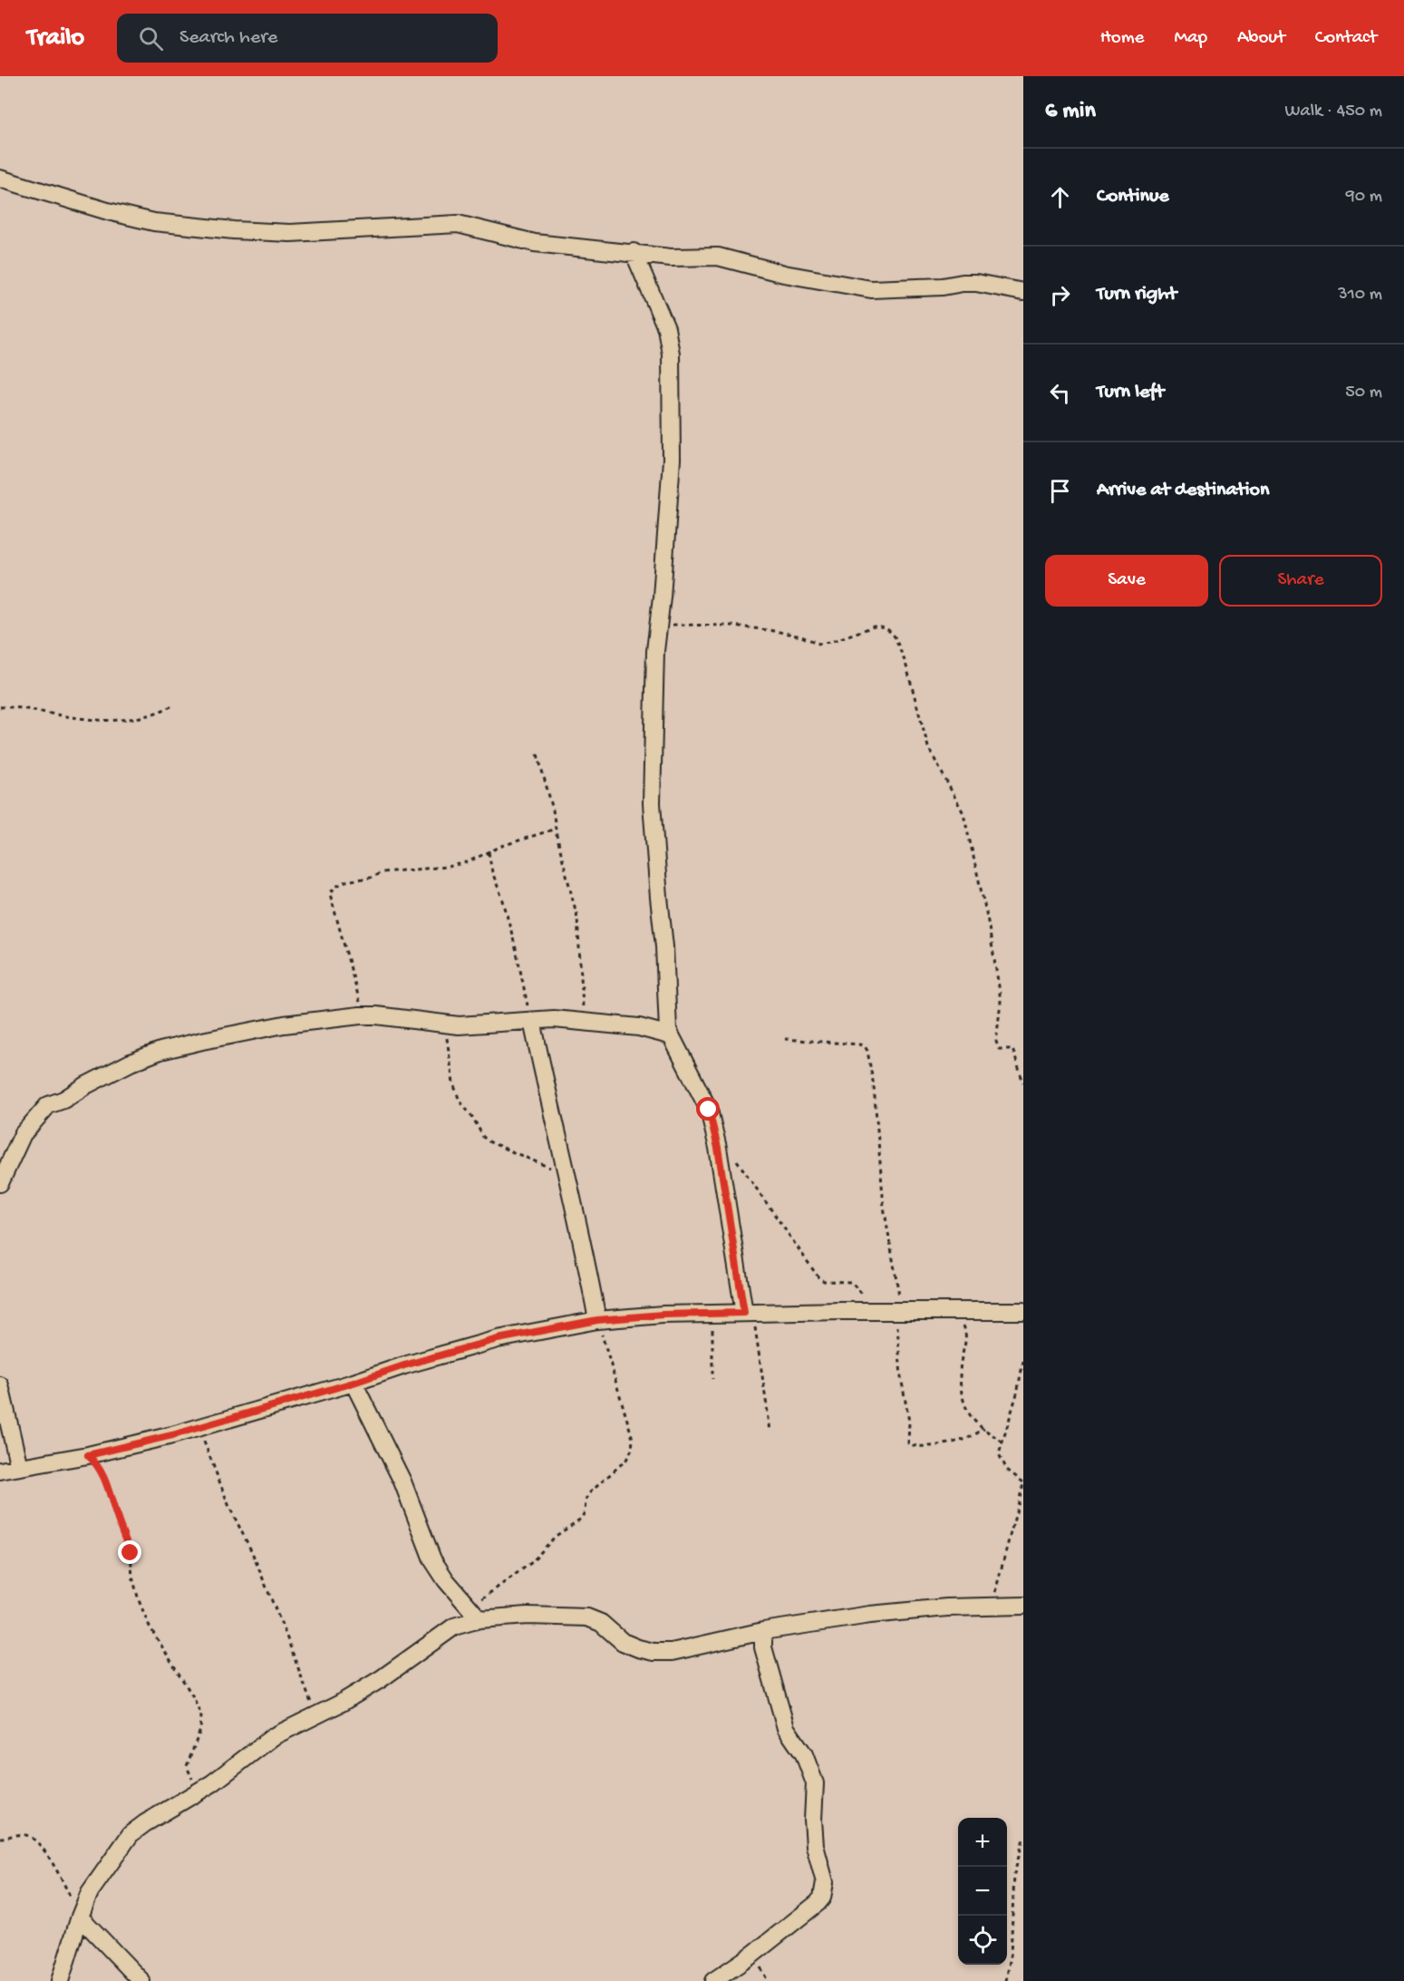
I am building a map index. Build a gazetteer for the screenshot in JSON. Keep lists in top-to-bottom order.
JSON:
{
  "page": {
    "header": "Trailo",
    "search": "Search here",
    "nav": [
      "Home",
      "Map",
      "About",
      "Contact"
    ],
    "heading": ["6 min", "Walk · 450 m"],
    "list": [
      ["Continue", "90 m"],
      ["Turn right", "310 m"],
      ["Turn left", "50 m"],
      "Arrive at destination"
    ],
    "buttons": ["Save", "Share"],
    "map_buttons": ["+", "−"]
  }
}
